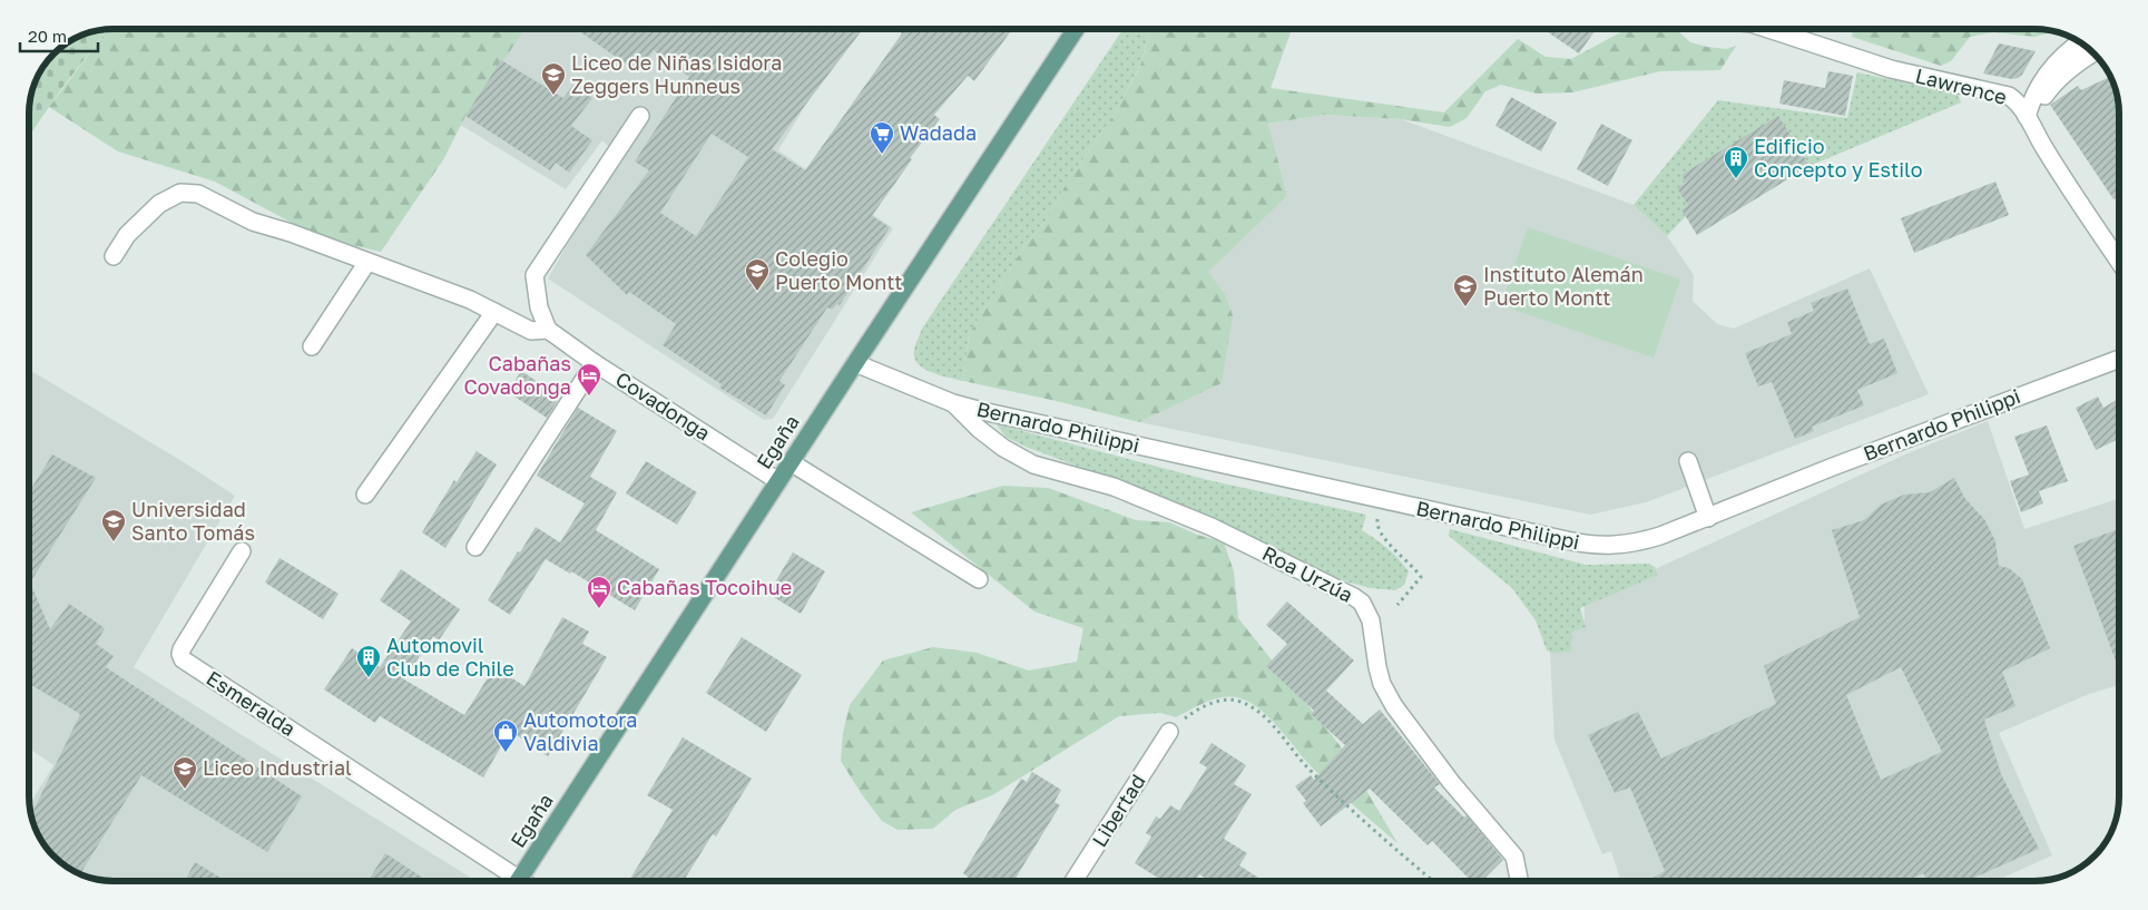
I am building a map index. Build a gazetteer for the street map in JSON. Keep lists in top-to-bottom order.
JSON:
{
  "streets": {
    "main road": ["Egaña"],
    "street": [
      "Lawrence",
      "Covadonga",
      "Bernardo Philippi",
      "Roa Urzúa",
      "Esmeralda",
      "Libertad"
    ]
  },
  "crossings": [
    ["Covadonga", "Egaña"],
    ["Bernardo Philippi", "Egaña"],
    ["Bernardo Philippi", "Roa Urzúa"]
  ],
  "places": {
    "school or university": [
      "Liceo de Niñas Isidora Zeggers Hunneus",
      "Colegio Puerto Montt",
      "Instituto Alemán Puerto Montt",
      "Universidad Santo Tomás",
      "Liceo Industrial"
    ],
    "supermarket": ["Wadada"],
    "building": ["Edificio Concepto y Estilo", "Automovil Club de Chile"],
    "hotel": ["Cabañas Covadonga", "Cabañas Tocoihue"],
    "shop": ["Automotora Valdivia"]
  },
  "scale_bar": "20 m"
}
